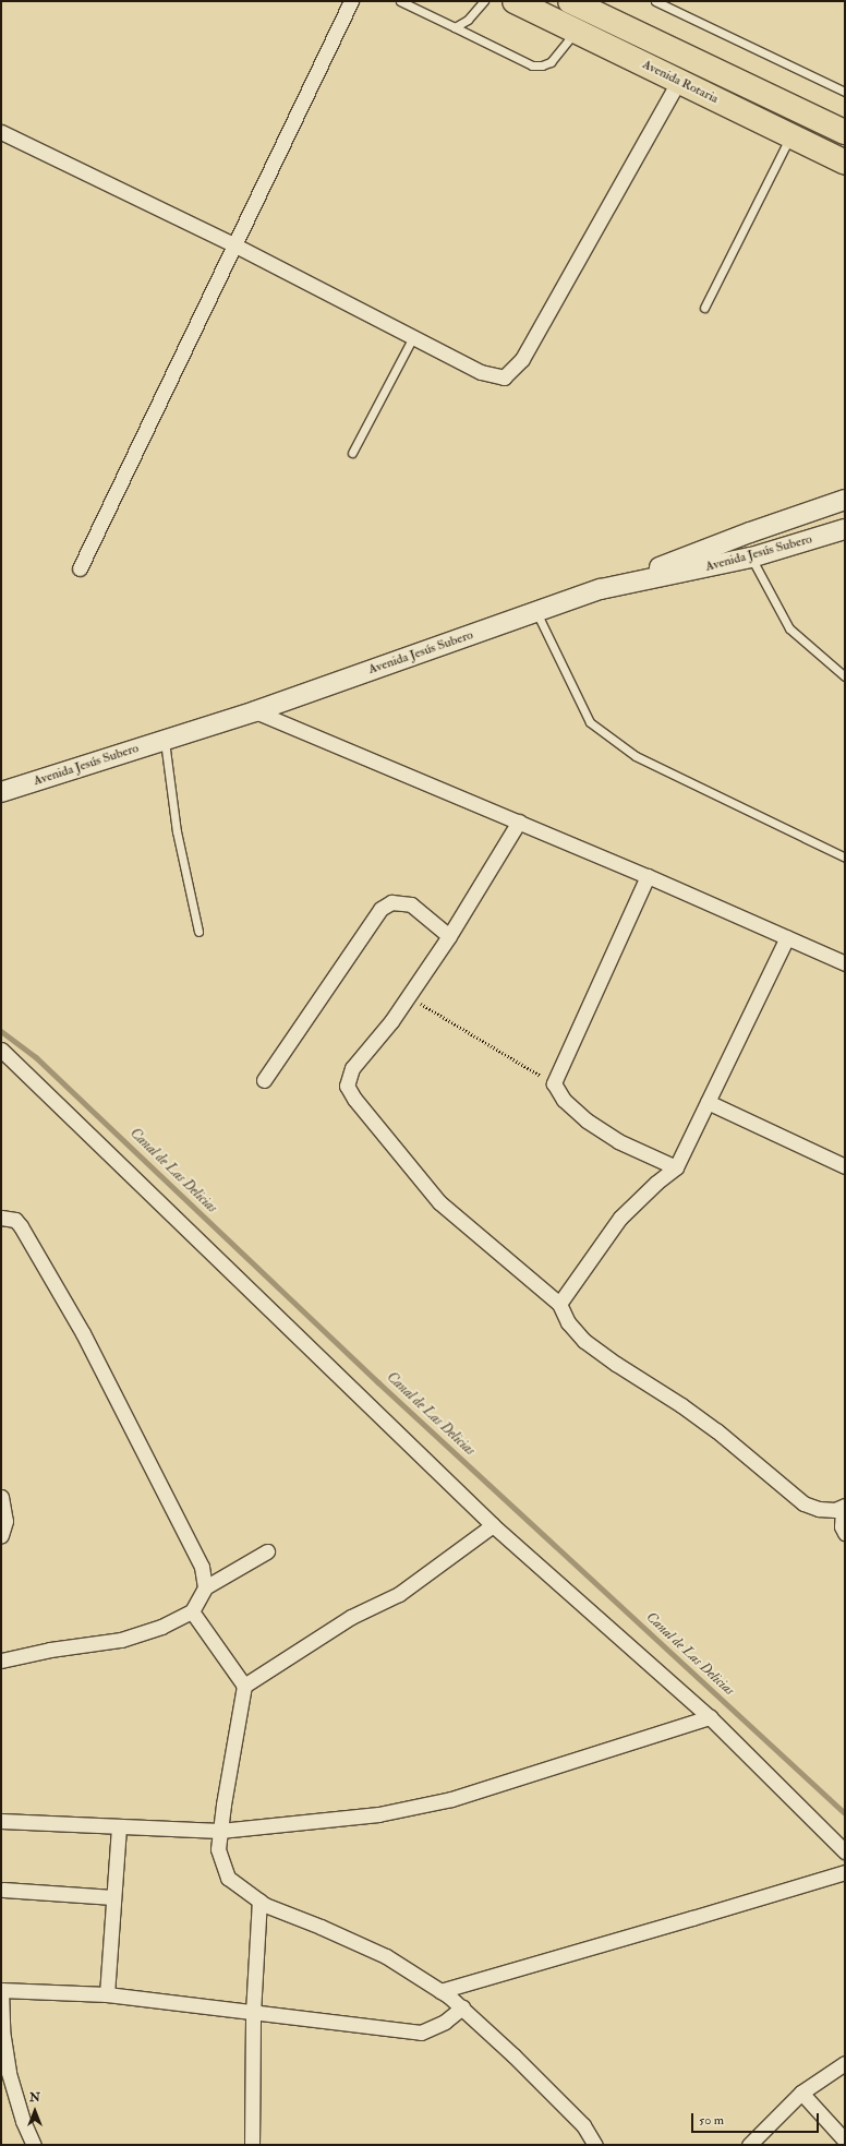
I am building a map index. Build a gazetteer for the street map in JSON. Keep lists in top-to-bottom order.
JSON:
{
  "streets": {
    "highway": ["Avenida Rotaria"],
    "main road": ["Avenida Jesús Subero"]
  },
  "water": ["Canal de Las Delicias"],
  "scale_bar": "50 m",
  "north": "top"
}
